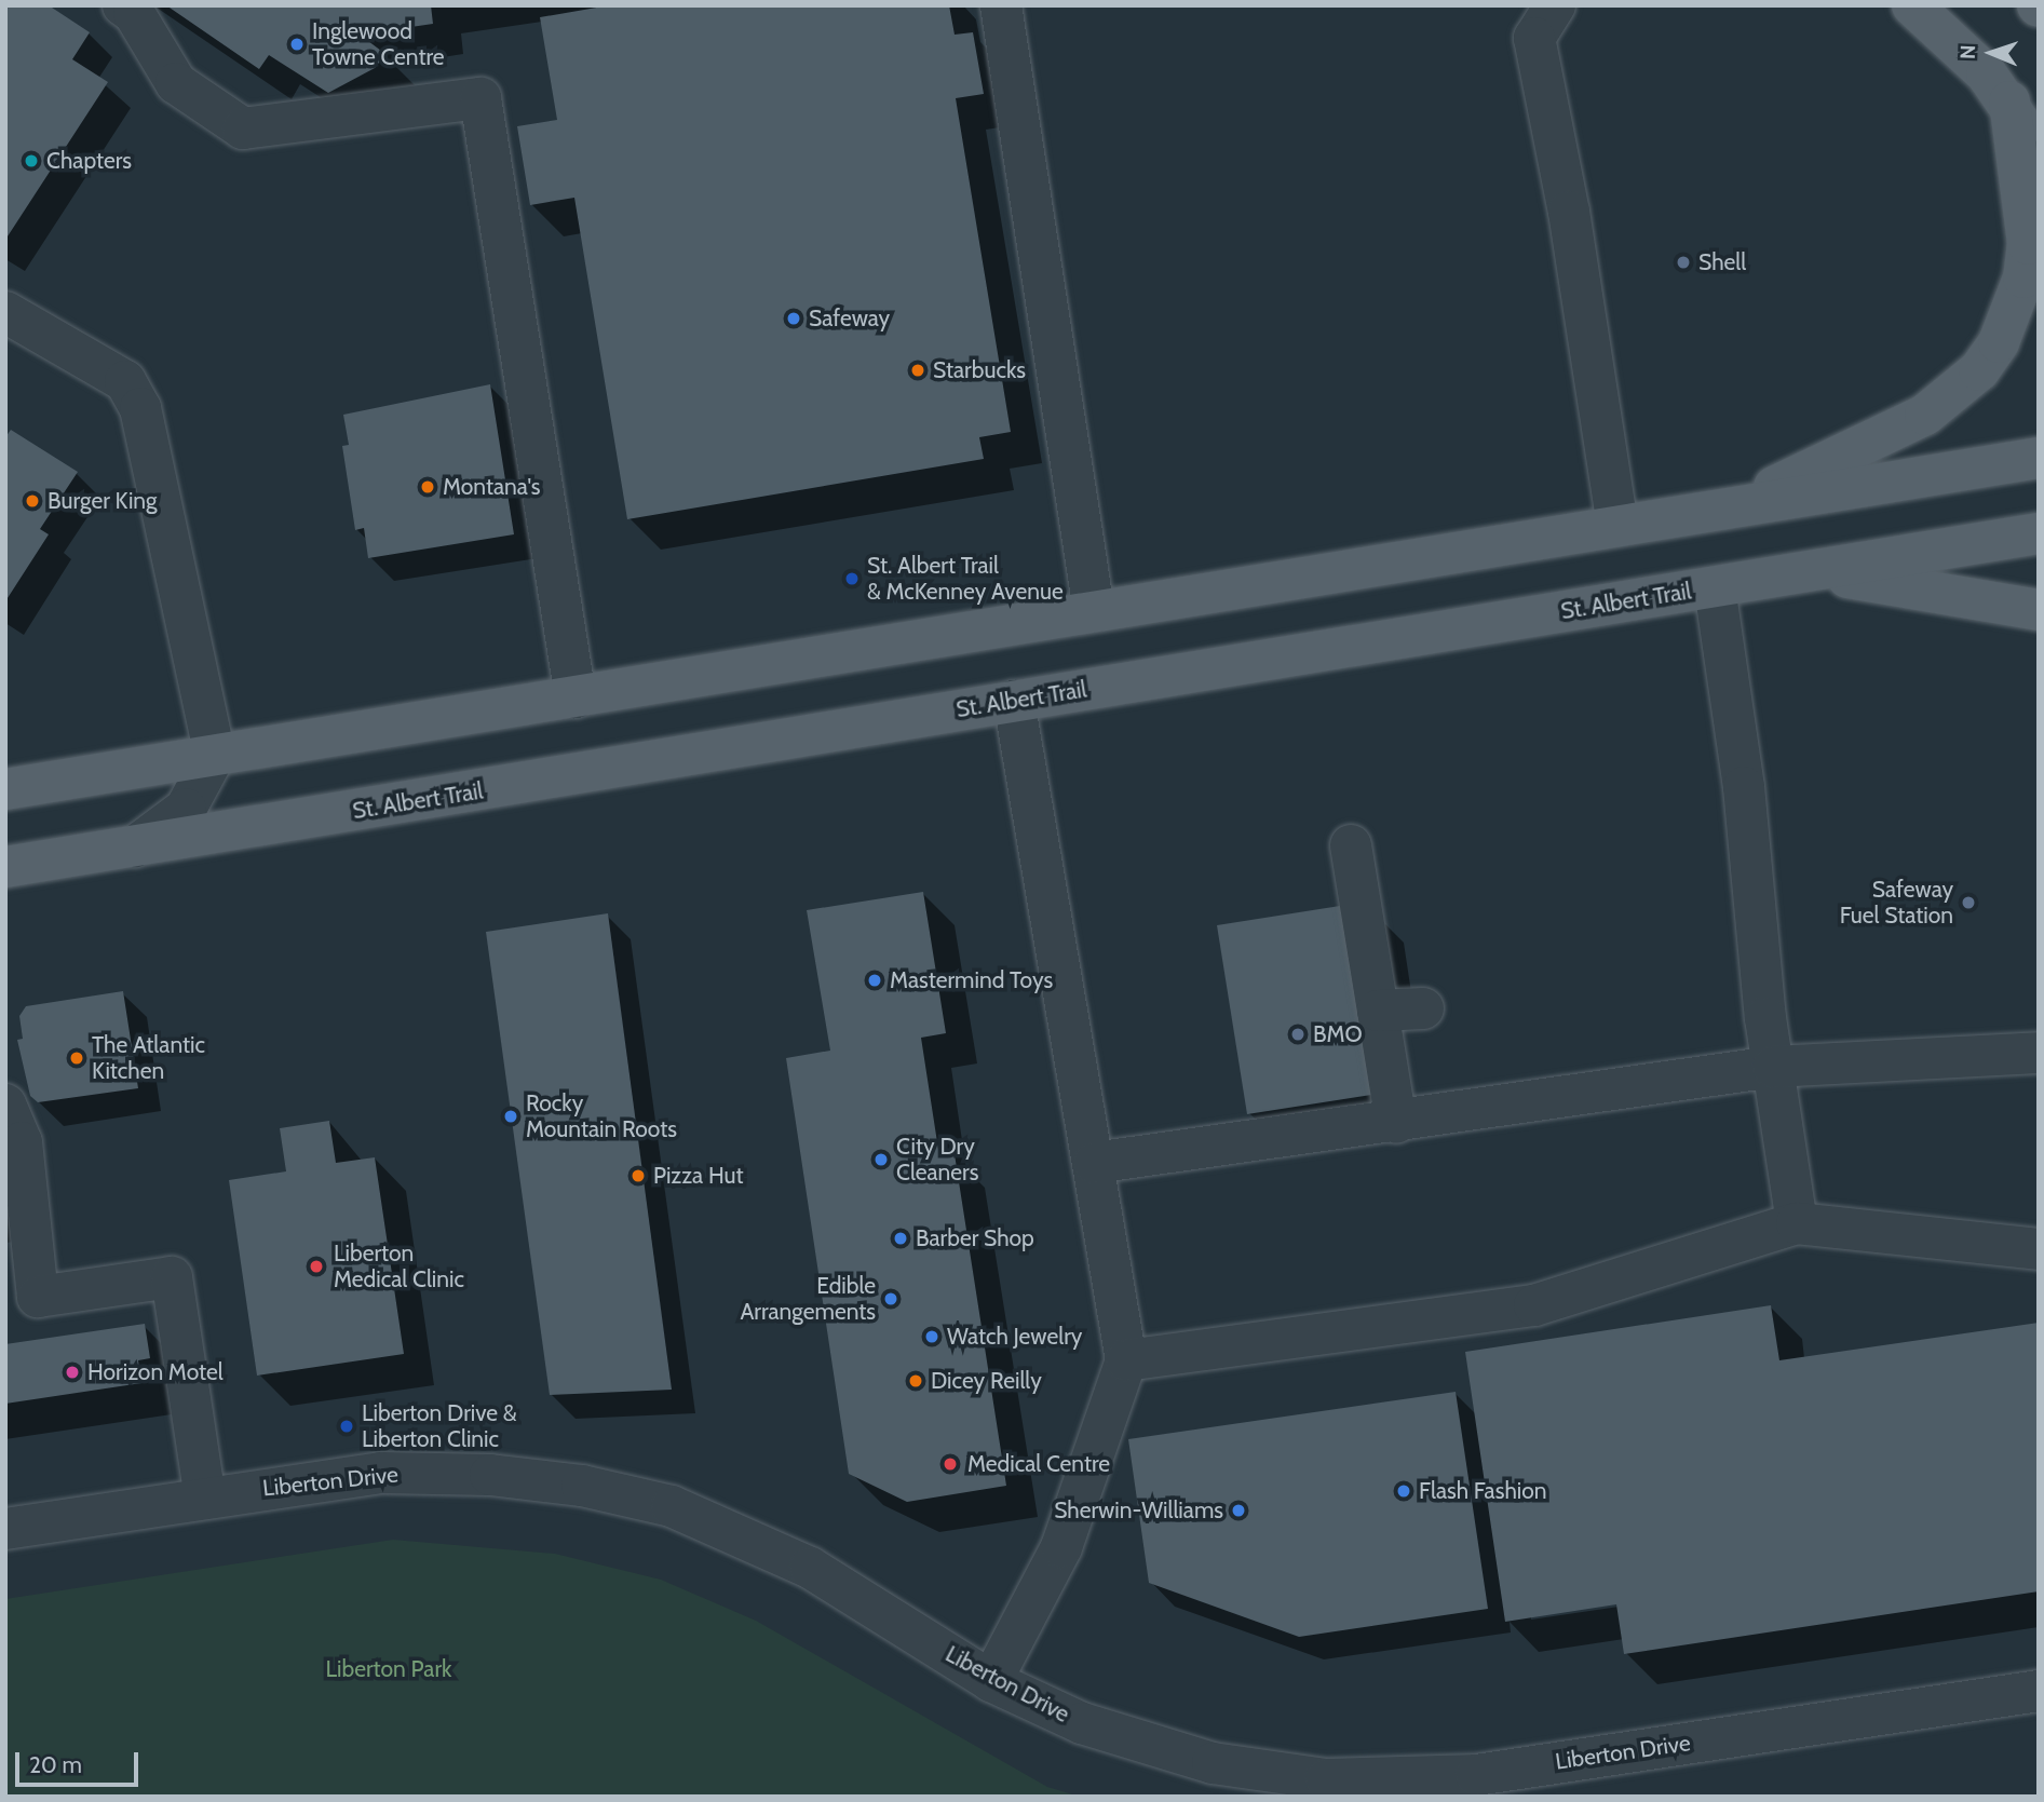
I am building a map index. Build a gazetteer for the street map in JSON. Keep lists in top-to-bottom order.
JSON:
{
  "streets": {
    "main road": ["St. Albert Trail"],
    "street": ["Liberton Drive"]
  },
  "parks": ["Liberton Park"],
  "places": [
    "Inglewood Towne Centre",
    "Chapters",
    "Shell",
    "Safeway",
    "Starbucks",
    "Montana's",
    "Burger King",
    "St. Albert Trail & McKenney Avenue",
    "Safeway Fuel Station",
    "Mastermind Toys",
    "BMO",
    "The Atlantic Kitchen",
    "Rocky Mountain Roots",
    "City Dry Cleaners",
    "Pizza Hut",
    "Barber Shop",
    "Liberton Medical Clinic",
    "Edible Arrangements",
    "Watch Jewelry",
    "Horizon Motel",
    "Dicey Reilly",
    "Liberton Drive & Liberton Clinic",
    "Medical Centre",
    "Flash Fashion",
    "Sherwin-Williams"
  ],
  "scale_bar": "20 m",
  "north": "left"
}
